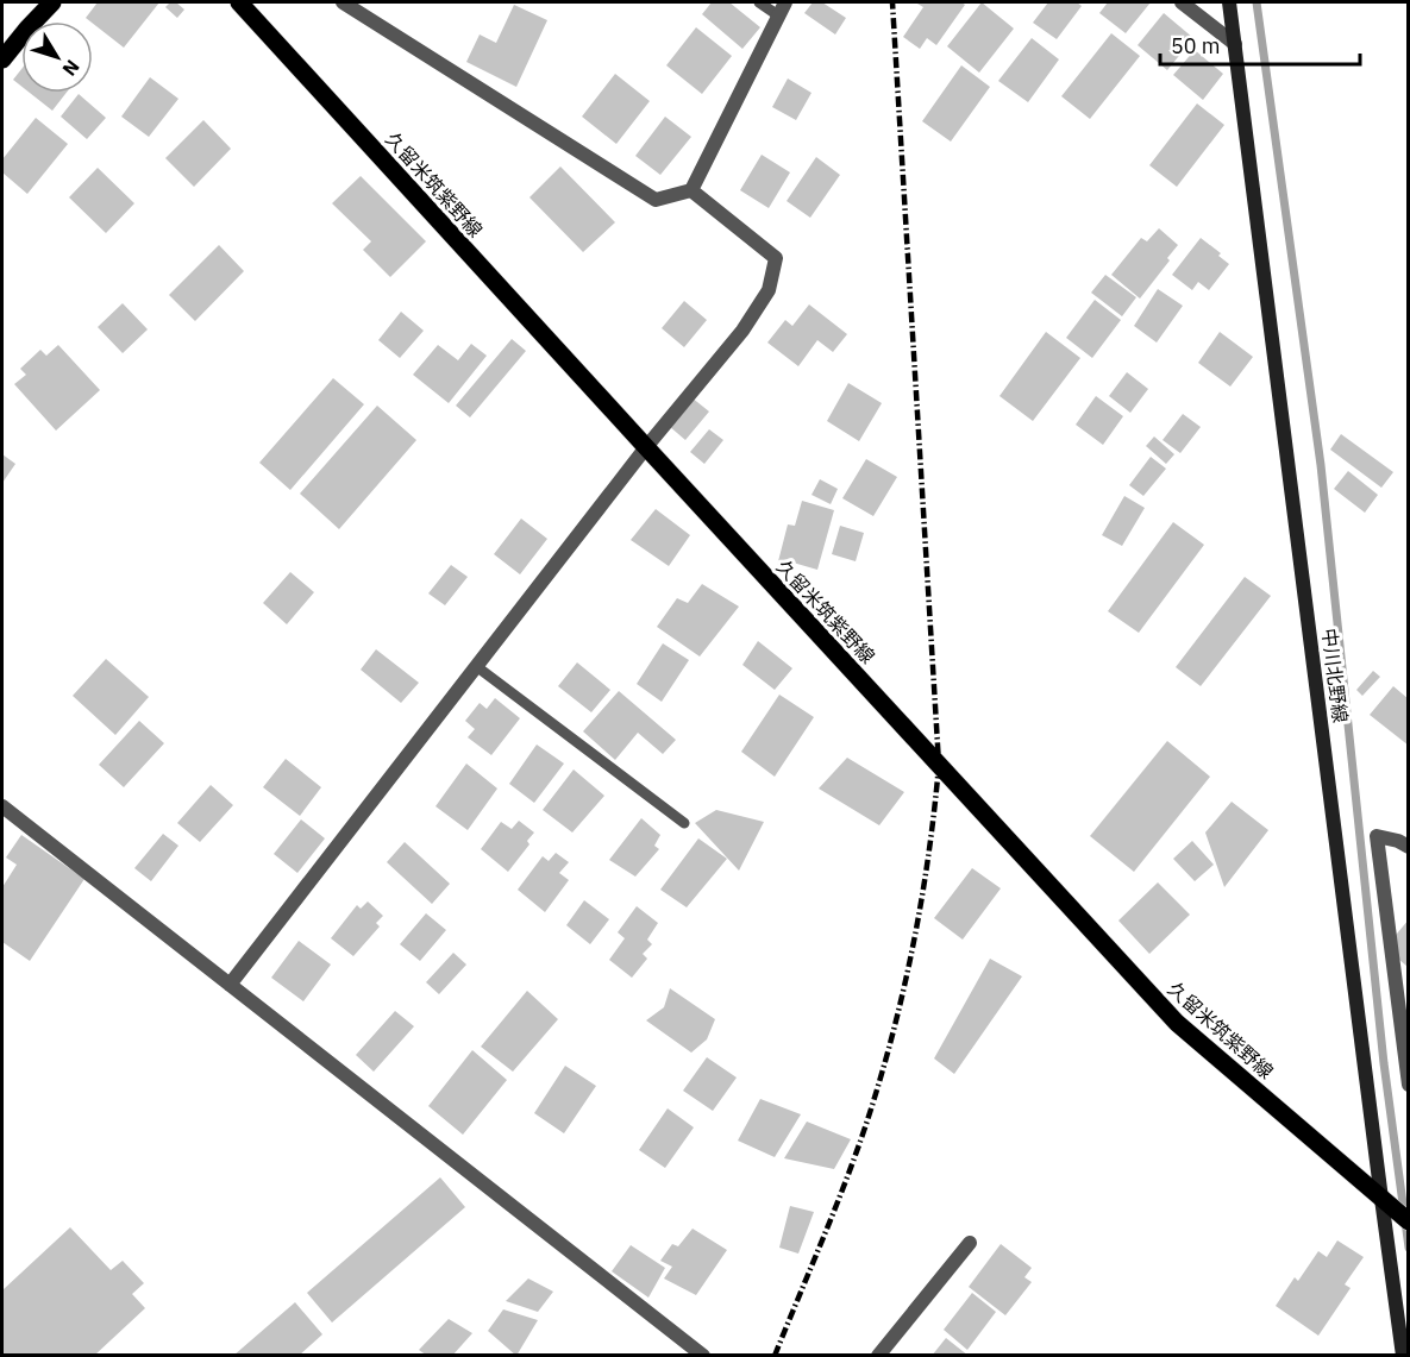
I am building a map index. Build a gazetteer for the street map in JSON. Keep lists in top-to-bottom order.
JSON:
{
  "streets": {
    "main road": ["久留米筑紫野線", "中川北野線"]
  },
  "crossings": [
    ["久留米筑紫野線", "中川北野線"]
  ],
  "scale_bar": "50 m",
  "north": "bottom right"
}
